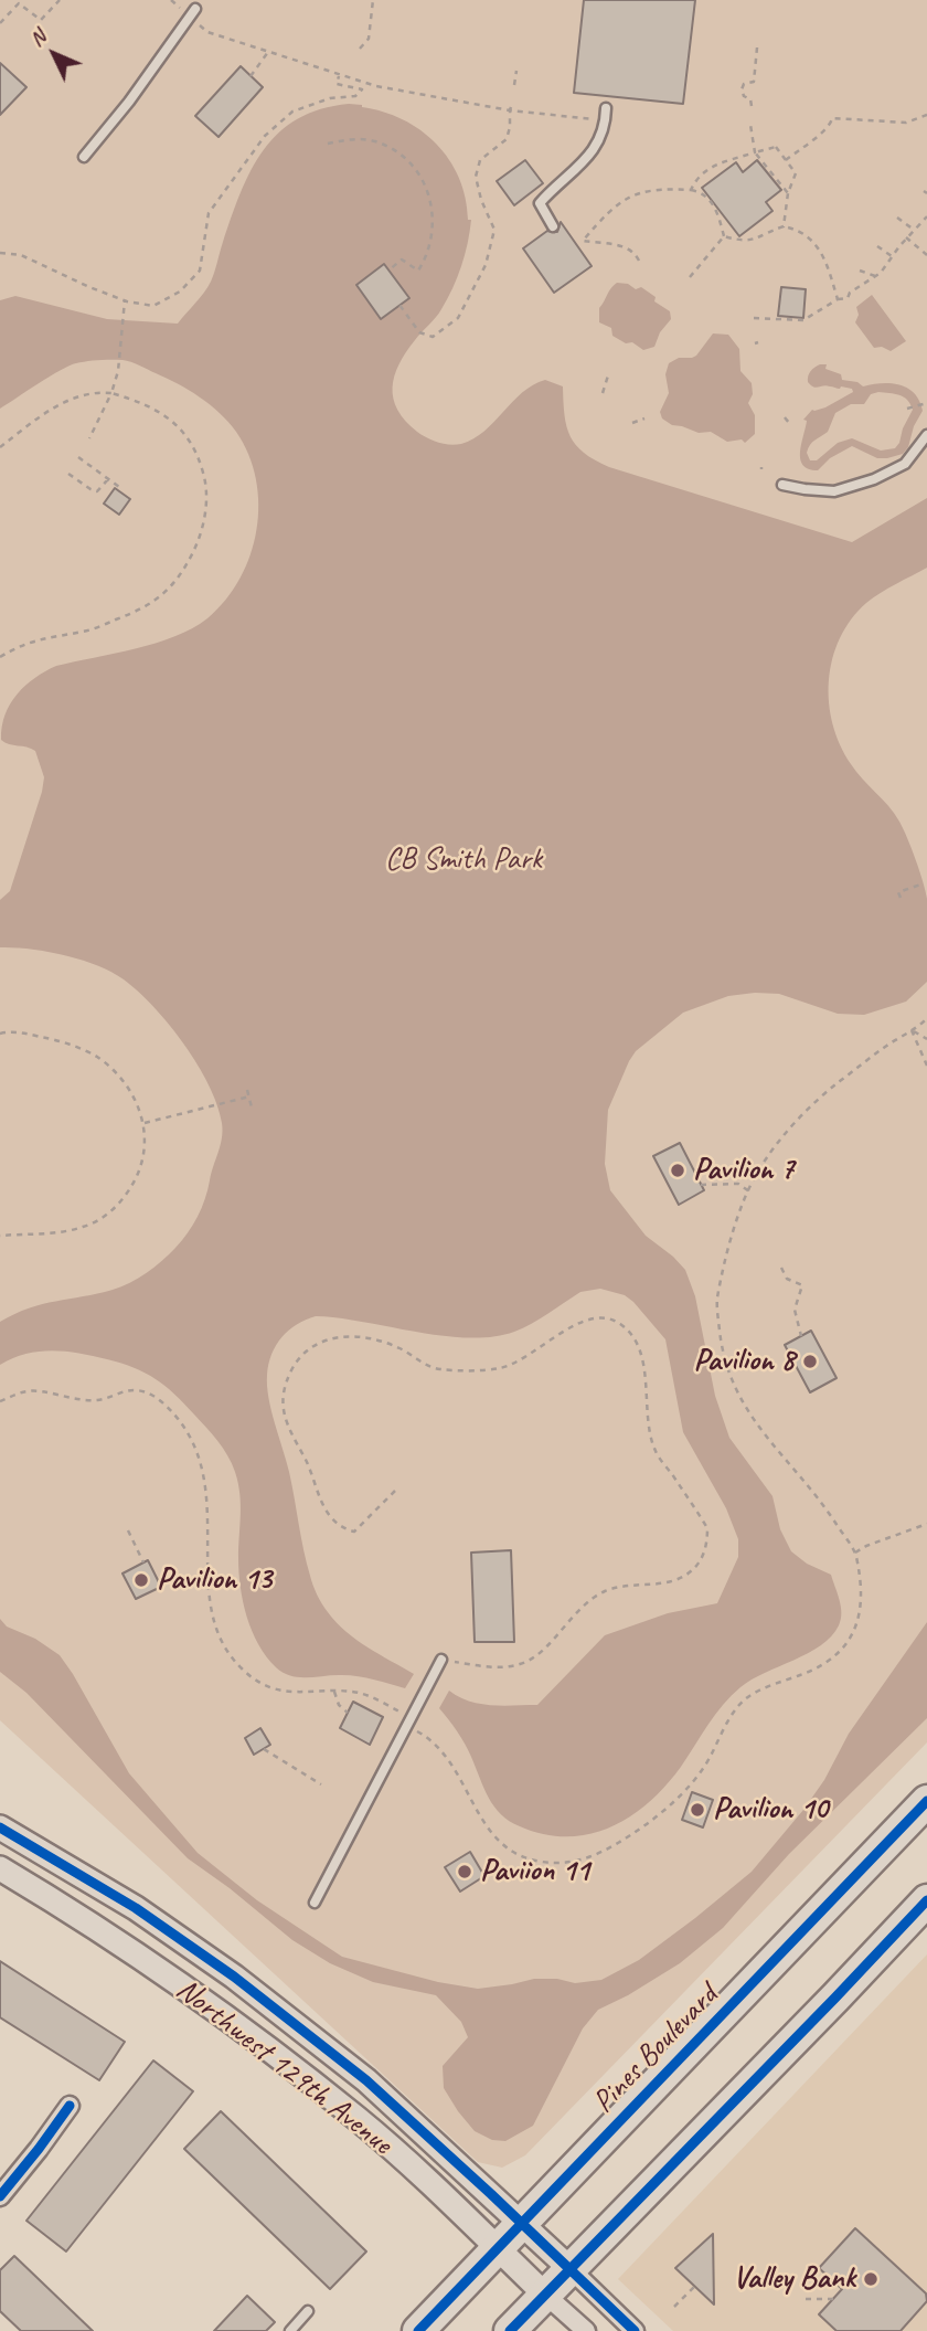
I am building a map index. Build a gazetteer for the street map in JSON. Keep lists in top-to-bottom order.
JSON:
{
  "streets": {
    "highway": ["Pines Boulevard"],
    "street": ["Northwest 129th Avenue"]
  },
  "crossings": [
    ["Pines Boulevard", "Northwest 129th Avenue"]
  ],
  "parks": ["CB Smith Park"],
  "places": [
    "Pavilion 7",
    "Pavilion 8",
    "Pavilion 13",
    "Pavilion 10",
    "Paviion 11",
    "Valley Bank"
  ],
  "north": "top left"
}
